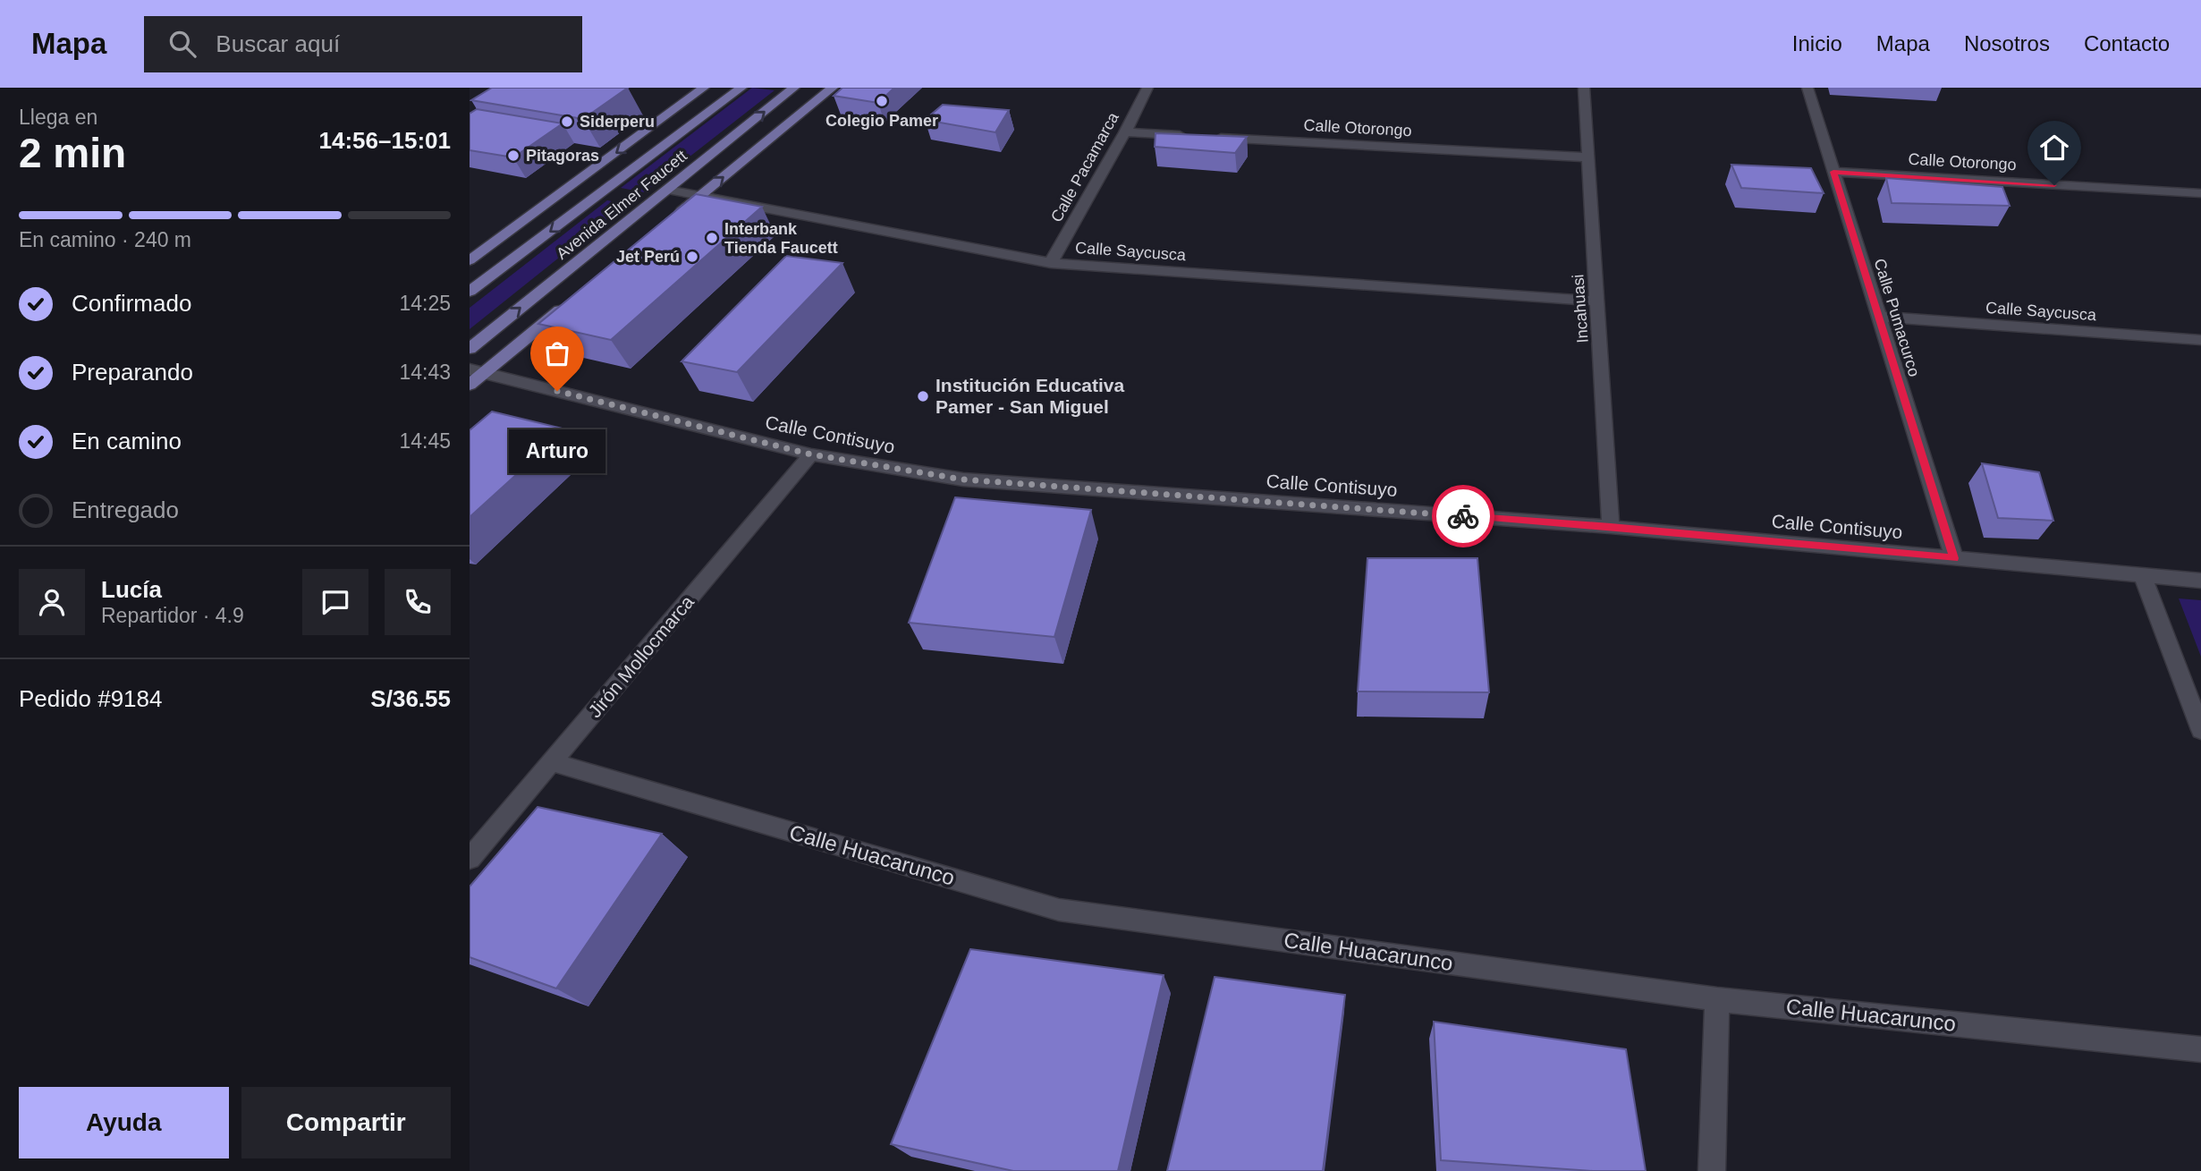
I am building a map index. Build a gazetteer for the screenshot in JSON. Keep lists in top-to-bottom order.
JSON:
{
  "streets": {
    "main road": ["Avenida Elmer Faucett"],
    "street": [
      "Calle Otorongo",
      "Calle Pacamarca",
      "Calle Saycusca",
      "Incahuasi",
      "Calle Pumacurco",
      "Calle Contisuyo",
      "Jirón Mollocmarca",
      "Calle Huacarunco"
    ]
  },
  "crossings": [
    ["Calle Otorongo", "Calle Pacamarca"],
    ["Calle Otorongo", "Incahuasi"],
    ["Calle Otorongo", "Calle Pumacurco"],
    ["Calle Pacamarca", "Calle Saycusca"],
    ["Avenida Elmer Faucett", "Calle Saycusca"],
    ["Calle Saycusca", "Incahuasi"],
    ["Calle Saycusca", "Calle Pumacurco"],
    ["Incahuasi", "Calle Contisuyo"],
    ["Calle Pumacurco", "Calle Contisuyo"],
    ["Calle Contisuyo", "Jirón Mollocmarca"],
    ["Jirón Mollocmarca", "Calle Huacarunco"]
  ],
  "places": [
    "Colegio Pamer",
    "Siderperu",
    "Pitagoras",
    "Interbank Tienda Faucett",
    "Jet Perú",
    "Arturo",
    "Institución Educativa Pamer - San Miguel"
  ],
  "page": {
    "header": "Mapa",
    "search": "Buscar aquí",
    "nav": [
      "Inicio",
      "Mapa",
      "Nosotros",
      "Contacto"
    ],
    "heading": ["2 min", "Llega en", "14:56–15:01"],
    "panel": [
      "Lucía",
      "Repartidor · 4.9",
      "Pedido #9184",
      "S/36.55"
    ],
    "bar": "En camino · 240 m",
    "list": [
      ["Confirmado", "14:25"],
      ["Preparando", "14:43"],
      ["En camino", "14:45"],
      "Entregado"
    ],
    "bubble": "Arturo",
    "buttons": ["Ayuda", "Compartir"]
  }
}
